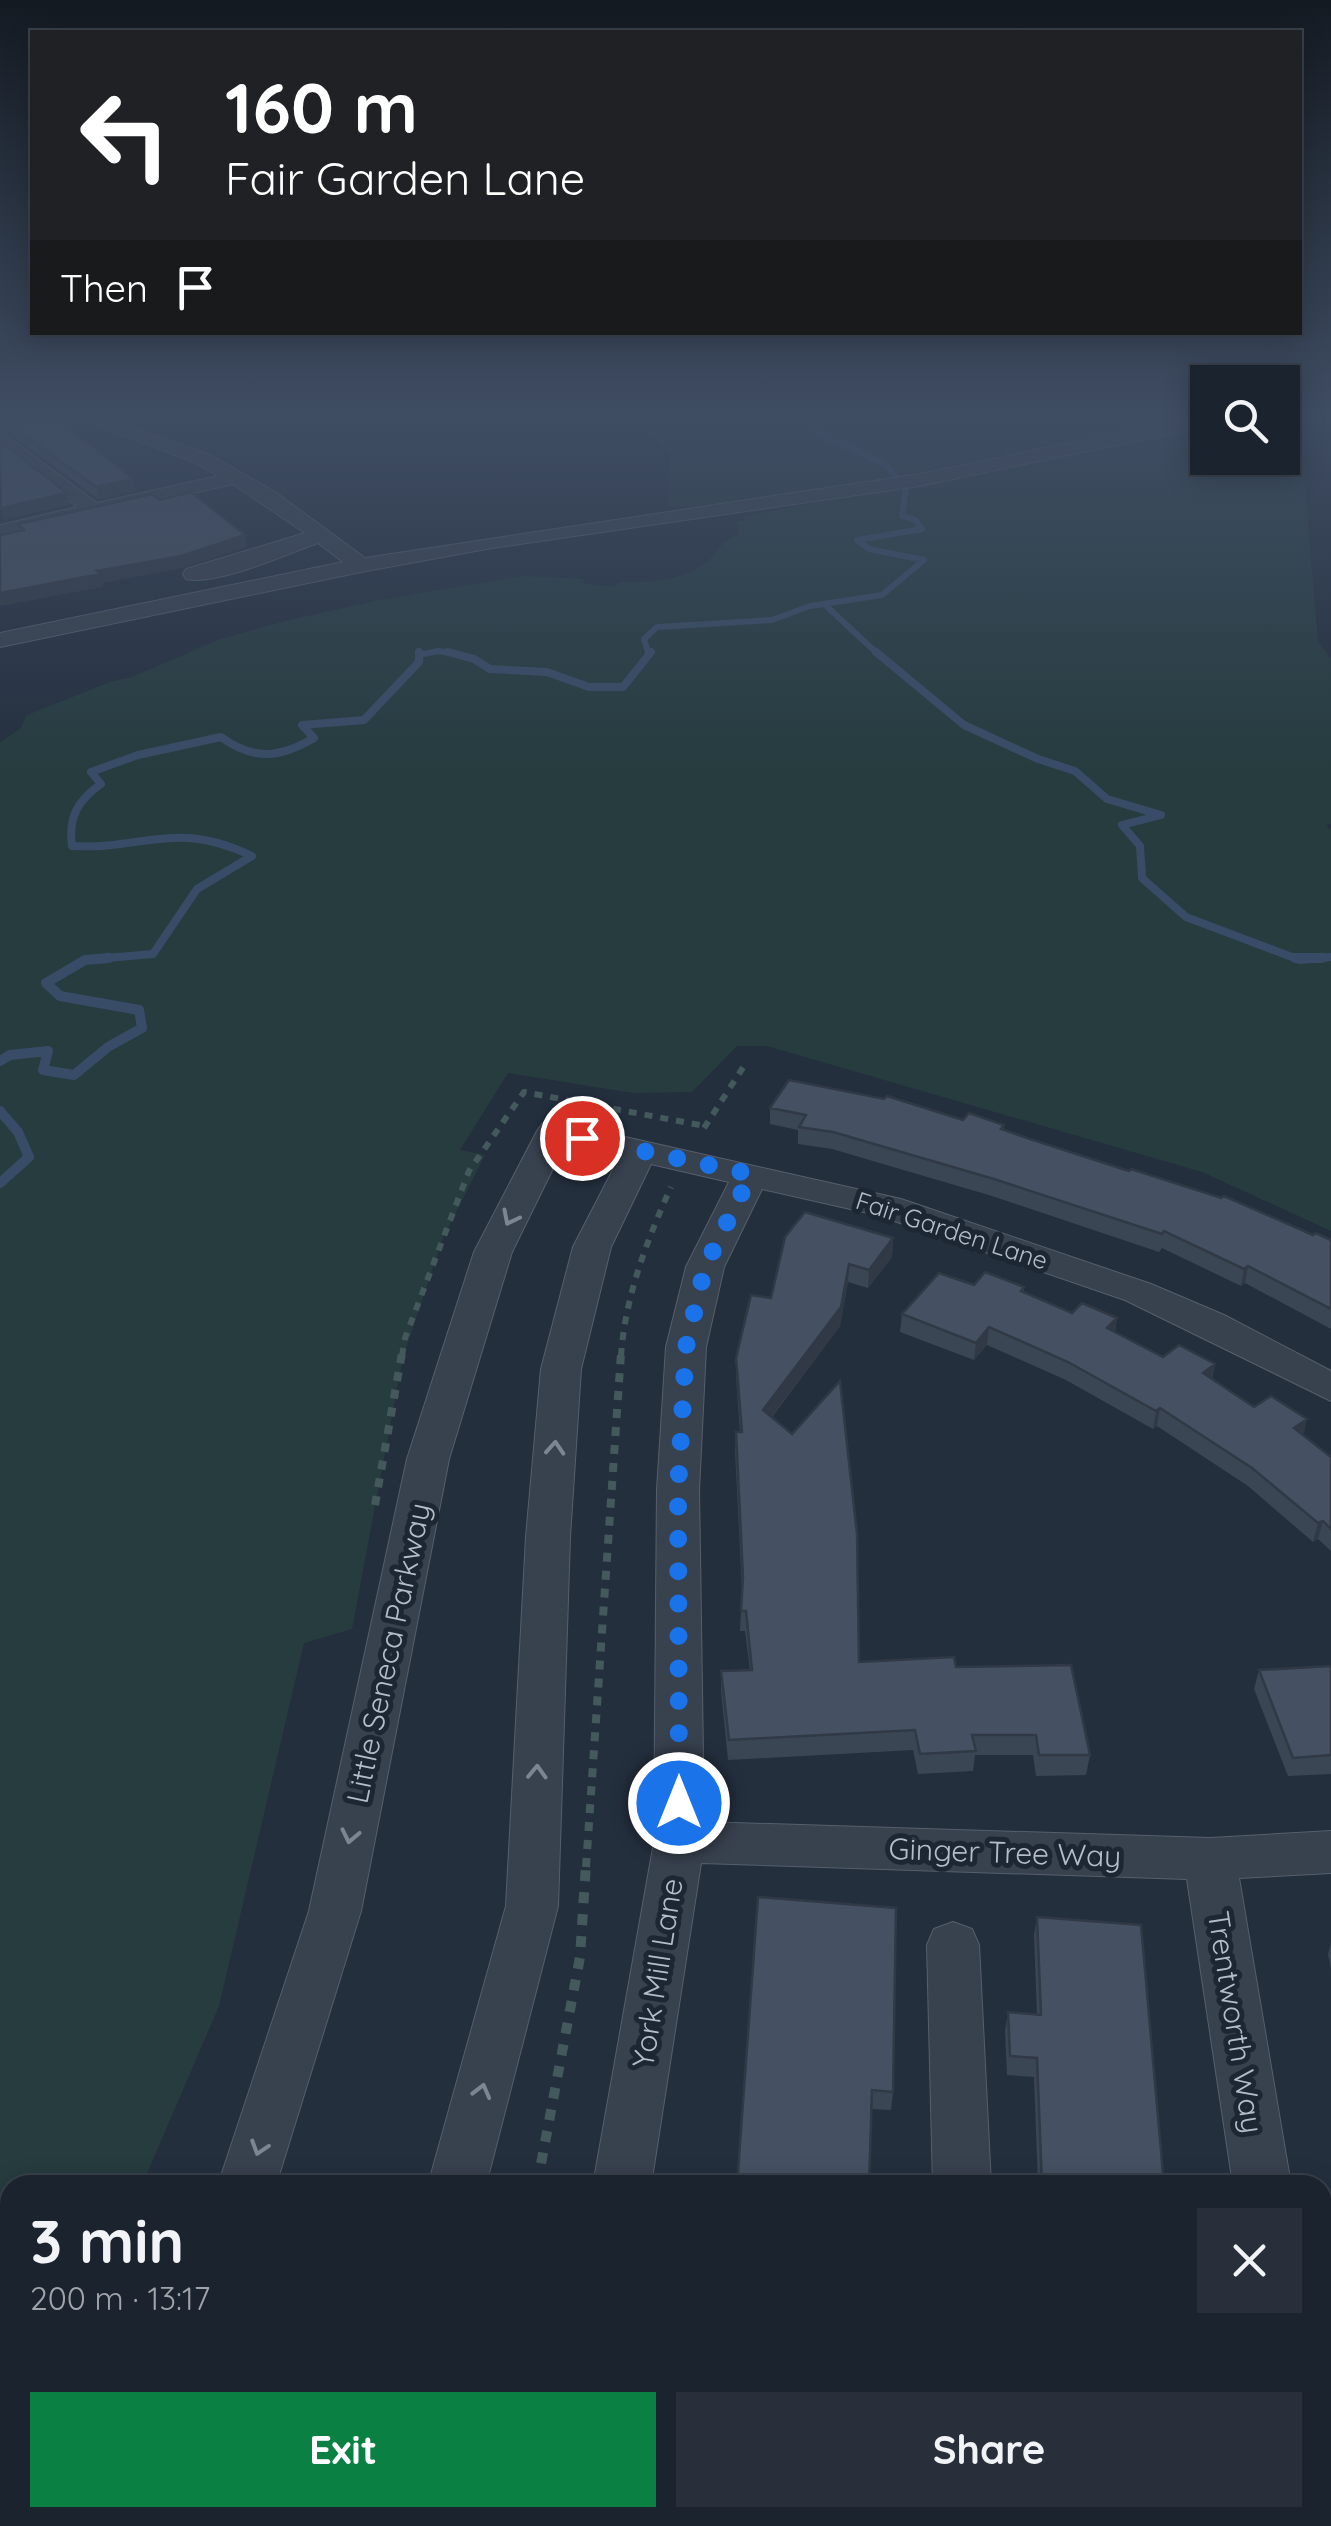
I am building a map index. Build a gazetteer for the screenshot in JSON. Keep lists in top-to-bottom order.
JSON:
{
  "streets": {
    "street": [
      "Fair Garden Lane",
      "Little Seneca Parkway",
      "Ginger Tree Way",
      "York Mill Lane",
      "Trentworth Way"
    ]
  },
  "crossings": [
    ["Fair Garden Lane", "Little Seneca Parkway"],
    ["Fair Garden Lane", "York Mill Lane"],
    ["Ginger Tree Way", "York Mill Lane"],
    ["Ginger Tree Way", "Trentworth Way"]
  ],
  "page": {
    "turn": ["160 m", "Fair Garden Lane"],
    "then": "Then",
    "heading": ["3 min", "200 m · 13:17"],
    "buttons": ["Exit", "Share"]
  }
}
